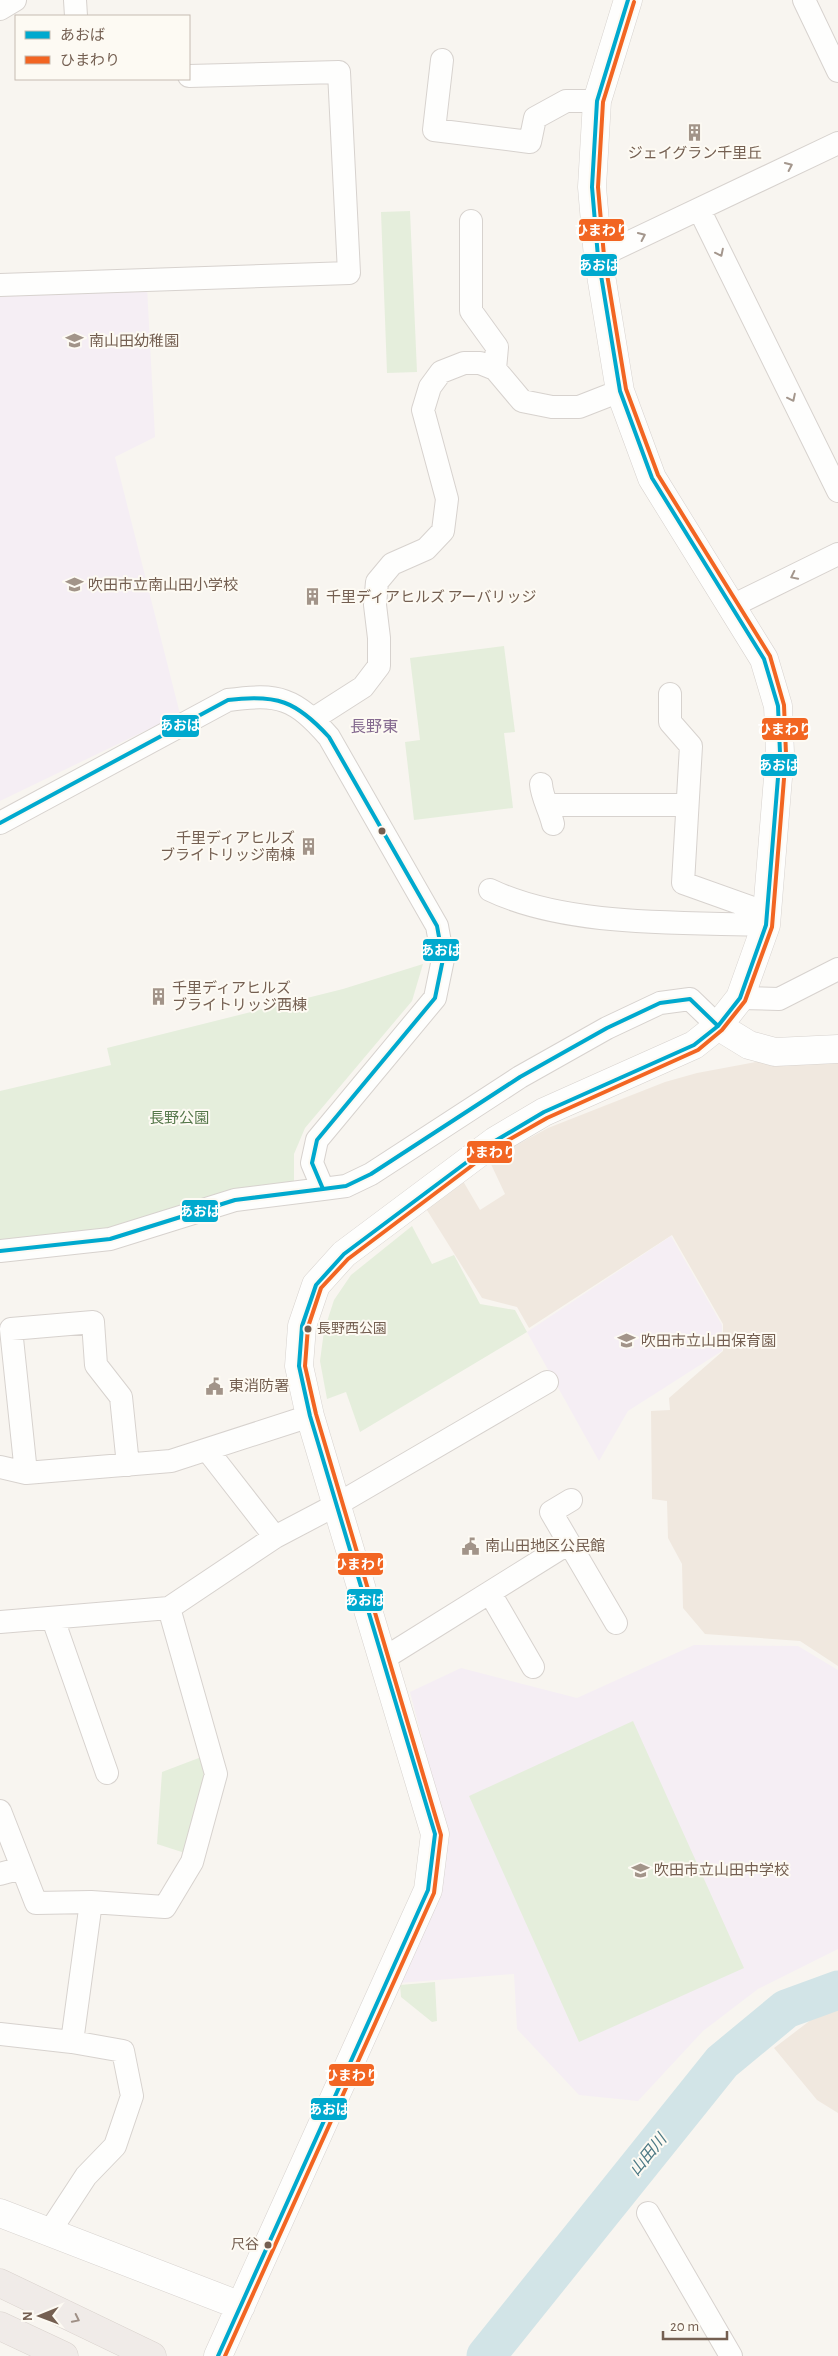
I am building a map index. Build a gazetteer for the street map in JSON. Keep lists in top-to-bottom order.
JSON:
{
  "districts": ["長野東"],
  "water": ["山田川"],
  "parks": ["長野公園"],
  "places": {
    "building": [
      "ジェイグラン千里丘",
      "千里ディアヒルズ アーバリッジ",
      "千里ディアヒルズ ブライトリッジ南棟",
      "千里ディアヒルズ ブライトリッジ西棟"
    ],
    "school or university": [
      "南山田幼稚園",
      "吹田市立南山田小学校",
      "吹田市立山田保育園",
      "吹田市立山田中学校"
    ],
    "other": ["長野西公園", "尺谷"],
    "public building": ["東消防署", "南山田地区公民館"]
  },
  "lines": ["transit line あおば", "transit line ひまわり"],
  "legend": ["あおば", "ひまわり"],
  "scale_bar": "20 m",
  "north": "left"
}
